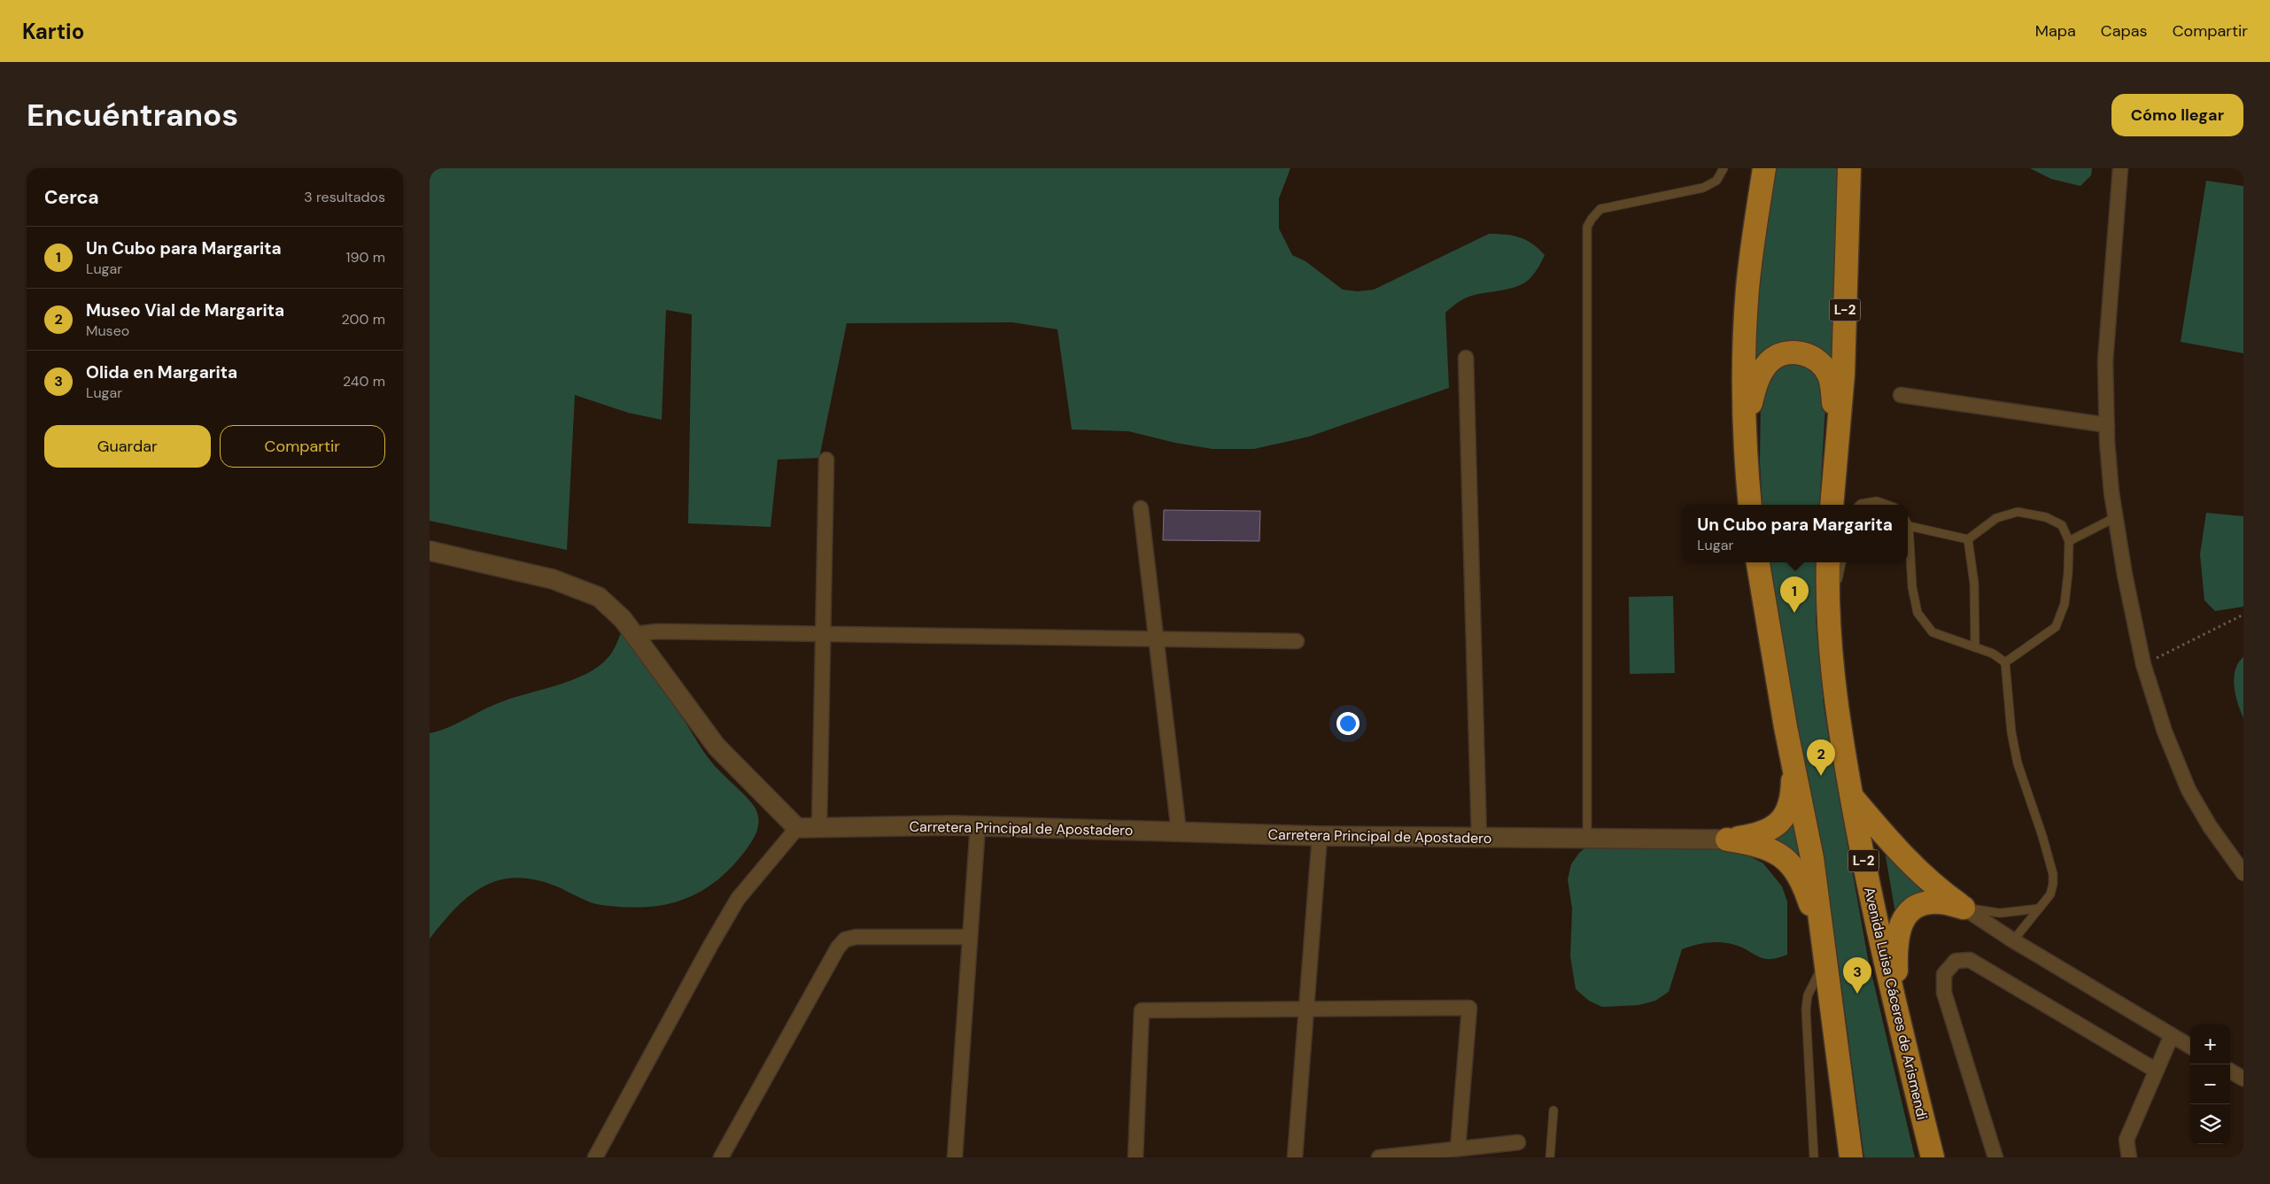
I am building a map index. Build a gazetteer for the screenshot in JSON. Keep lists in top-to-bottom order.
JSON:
{
  "streets": {
    "main road": ["L-2", "Avenida Luisa Cáceres de Arismendi"],
    "street": ["Carretera Principal de Apostadero"]
  },
  "page": {
    "header": "Kartio",
    "nav": ["Mapa", "Capas", "Compartir"],
    "buttons": [
      "Cómo llegar",
      ["Guardar", "Compartir"]
    ],
    "title": "Encuéntranos",
    "heading": ["Cerca", "3 resultados"],
    "list": [
      {
        "mark": "1",
        "name": "Un Cubo para Margarita",
        "note": "Lugar",
        "value": "190 m"
      },
      {
        "mark": "2",
        "name": "Museo Vial de Margarita",
        "note": "Museo",
        "value": "200 m"
      },
      {
        "mark": "3",
        "name": "Olida en Margarita",
        "note": "Lugar",
        "value": "240 m"
      }
    ],
    "popup": ["Un Cubo para Margarita", "Lugar"],
    "pins": ["1", "2", "3"],
    "map_buttons": ["+", "−"]
  }
}
